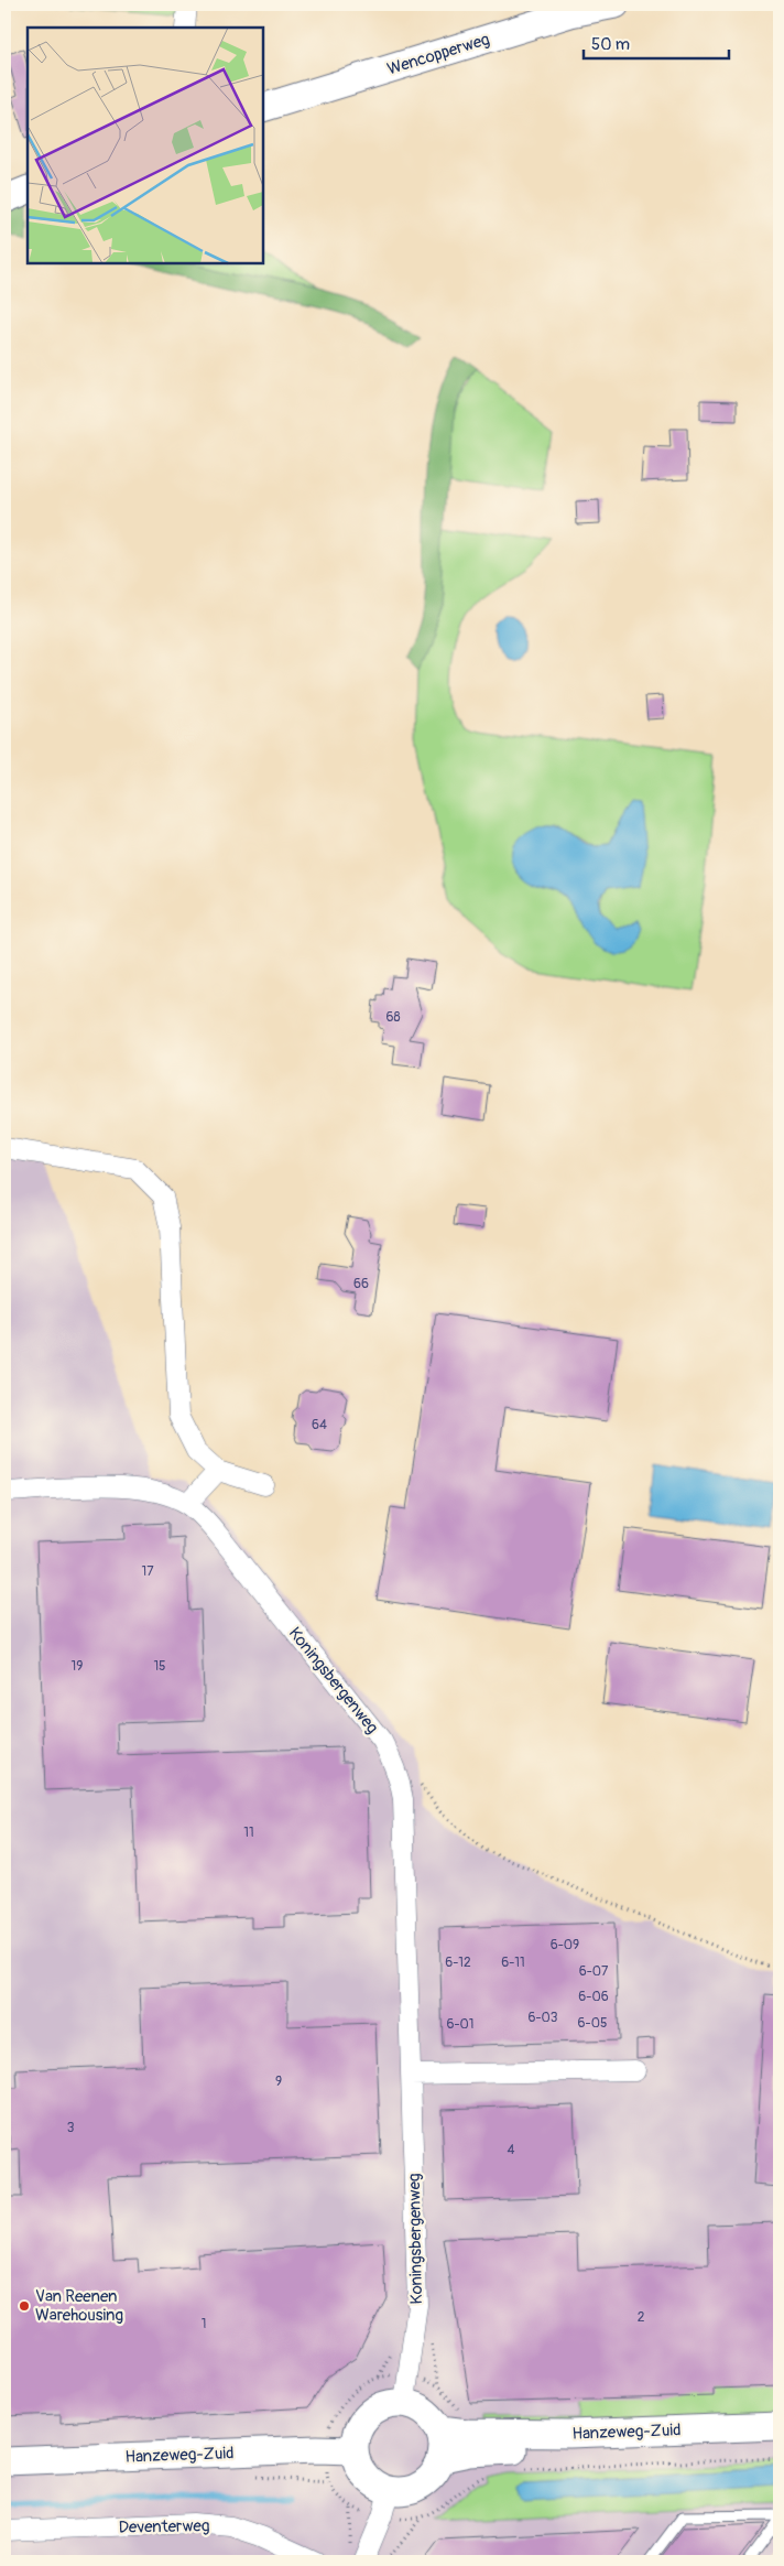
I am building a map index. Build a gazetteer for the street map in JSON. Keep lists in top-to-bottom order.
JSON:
{
  "streets": {
    "street": [
      "Wencopperweg",
      "Koningsbergenweg",
      "Hanzeweg-Zuid",
      "Deventerweg"
    ]
  },
  "crossings": [
    ["Koningsbergenweg", "Hanzeweg-Zuid"]
  ],
  "places": ["Van Reenen Warehousing"],
  "house_numbers": [
    "68",
    "66",
    "64",
    "17",
    "19",
    "15",
    "11",
    "6-09",
    "6-12",
    "6-11",
    "6-07",
    "6-06",
    "6-03",
    "6-05",
    "6-01",
    "9",
    "3",
    "4",
    "2",
    "1"
  ],
  "scale_bar": "50 m"
}
